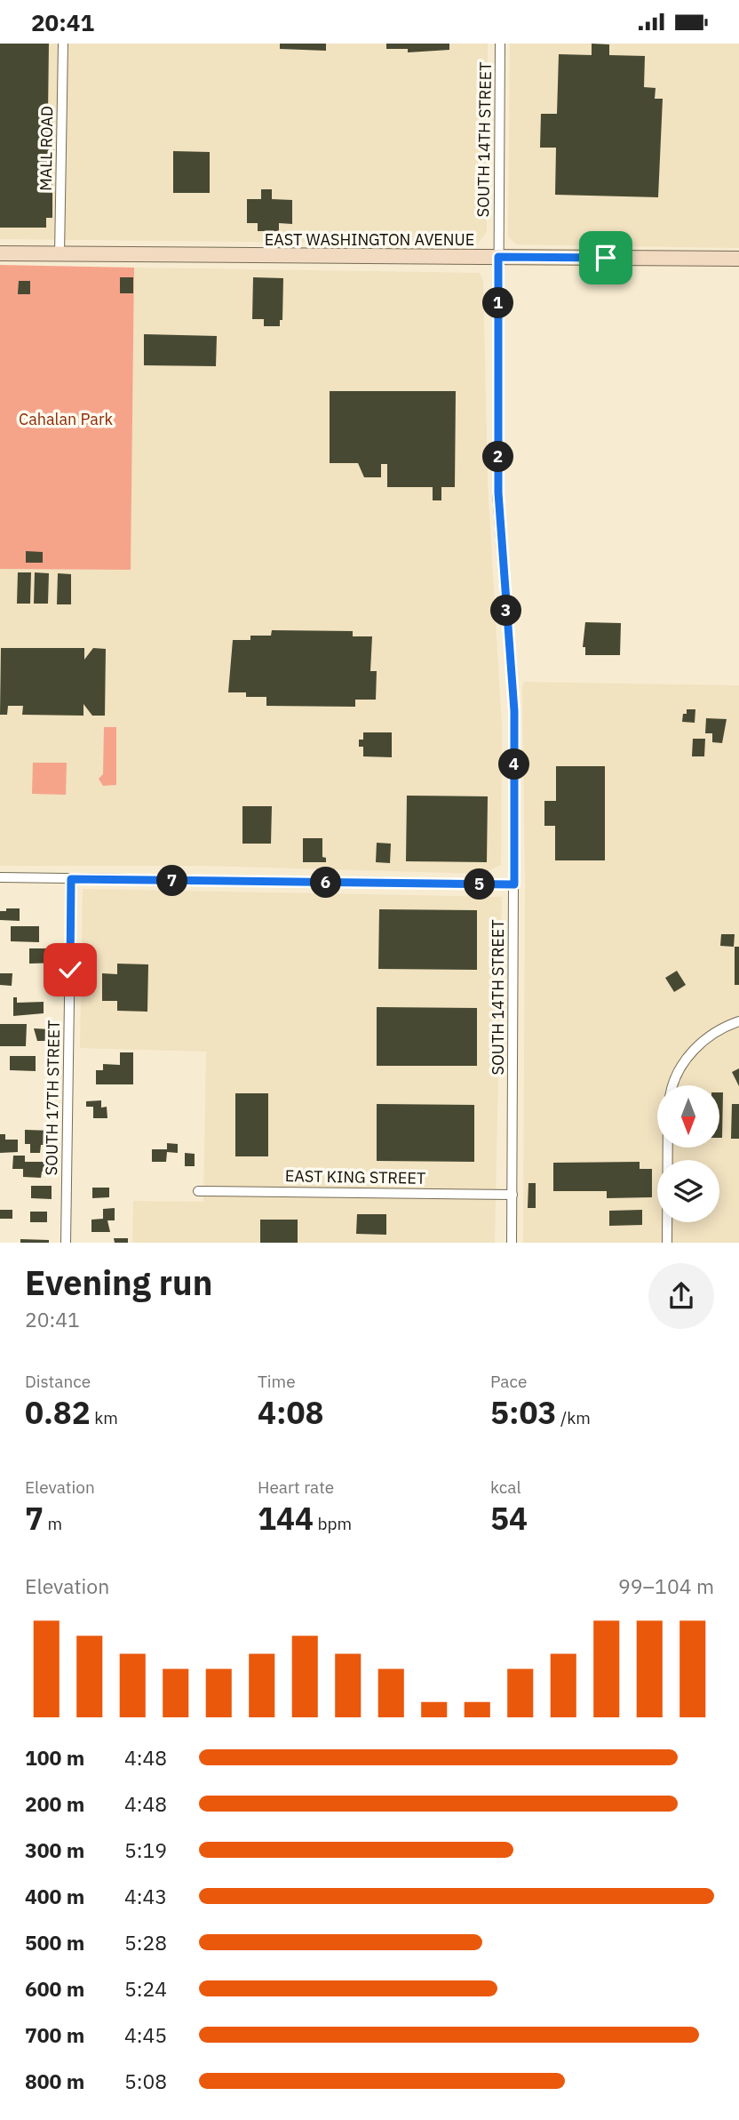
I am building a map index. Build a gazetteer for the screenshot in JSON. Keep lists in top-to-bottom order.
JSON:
{
  "streets": {
    "street": [
      "SOUTH 14TH STREET",
      "MALL ROAD",
      "EAST WASHINGTON AVENUE",
      "SOUTH 17TH STREET",
      "EAST KING STREET"
    ]
  },
  "crossings": [
    ["SOUTH 14TH STREET", "EAST WASHINGTON AVENUE"],
    ["SOUTH 14TH STREET", "EAST KING STREET"],
    ["MALL ROAD", "EAST WASHINGTON AVENUE"]
  ],
  "parks": ["Cahalan Park"],
  "north": "bottom",
  "page": {
    "status": "20:41",
    "pins": [
      "1",
      "2",
      "3",
      "4",
      "7",
      "6",
      "5"
    ],
    "heading": ["Evening run", "20:41"],
    "stats": [
      ["Distance", "0.82 km"],
      ["Time", "4:08"],
      ["Pace", "5:03 /km"],
      ["Elevation", "7 m"],
      ["Heart rate", "144 bpm"],
      ["kcal", "54"]
    ],
    "chart": ["Elevation", "99–104 m"],
    "list": [
      {
        "name": "100 m",
        "note": "4:48"
      },
      {
        "name": "200 m",
        "note": "4:48"
      },
      {
        "name": "300 m",
        "note": "5:19"
      },
      {
        "name": "400 m",
        "note": "4:43"
      },
      {
        "name": "500 m",
        "note": "5:28"
      },
      {
        "name": "600 m",
        "note": "5:24"
      },
      {
        "name": "700 m",
        "note": "4:45"
      },
      {
        "name": "800 m",
        "note": "5:08"
      }
    ]
  }
}
